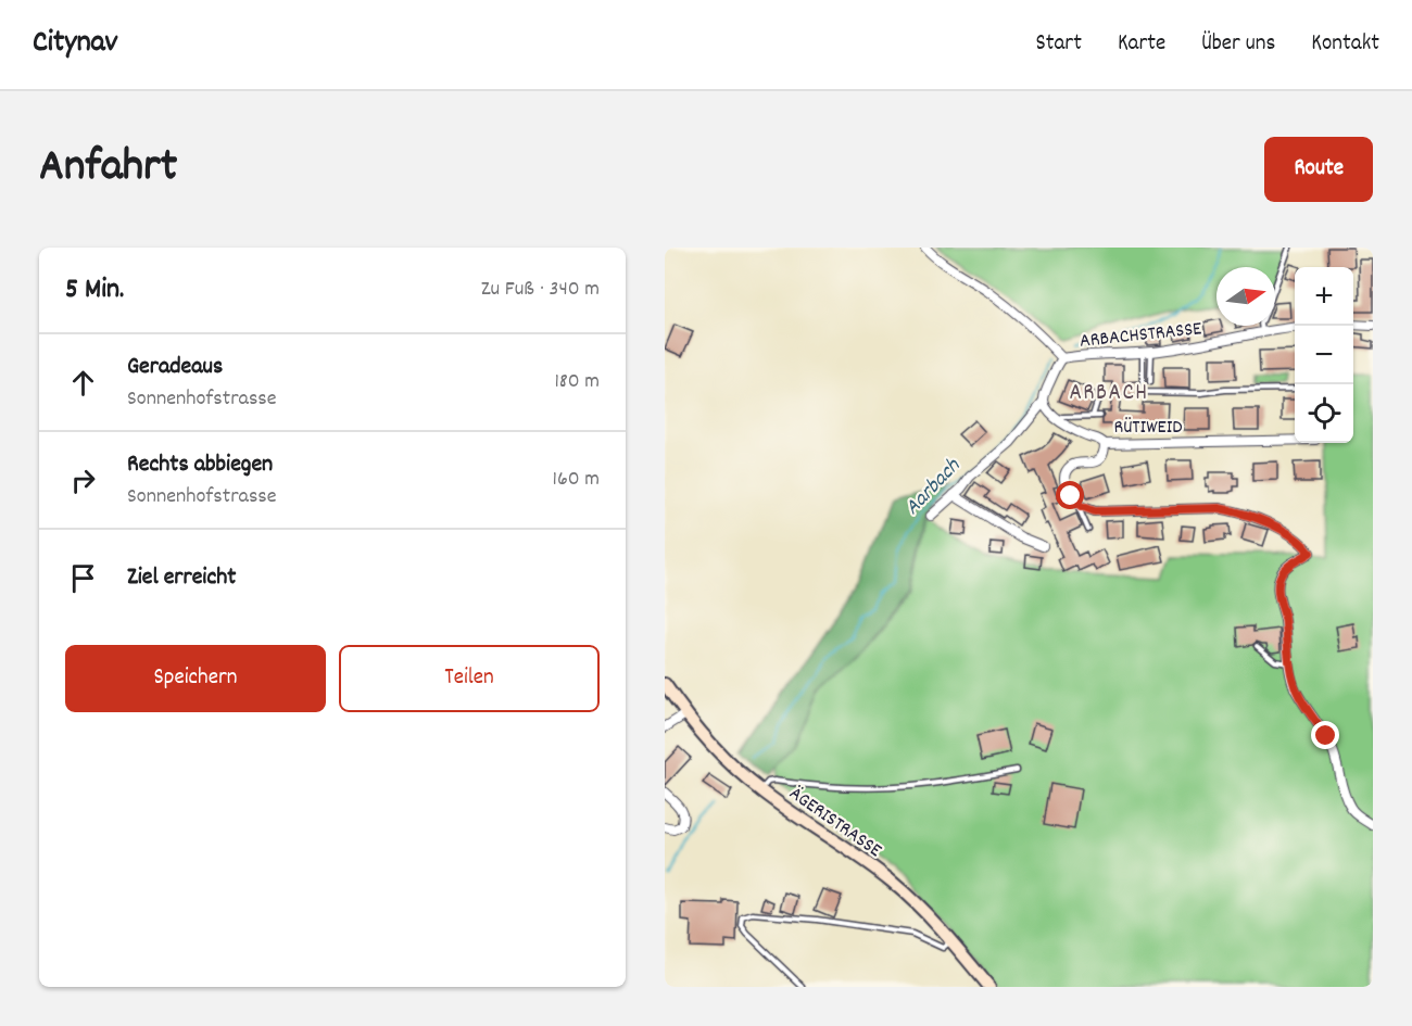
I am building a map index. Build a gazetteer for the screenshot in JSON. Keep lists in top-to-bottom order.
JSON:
{
  "streets": {
    "main road": ["ÄGERISTRASSE"],
    "street": ["ARBACHSTRASSE", "RÜTIWEID"]
  },
  "districts": ["ARBACH"],
  "water": ["Aarbach"],
  "north": "right",
  "page": {
    "header": "Citynav",
    "nav": [
      "Start",
      "Karte",
      "Über uns",
      "Kontakt"
    ],
    "title": "Anfahrt",
    "buttons": [
      "Route",
      ["Speichern", "Teilen"]
    ],
    "heading": ["5 Min.", "Zu Fuß · 340 m"],
    "map_buttons": ["+", "−"],
    "list": [
      ["Geradeaus", "Sonnenhofstrasse", "180 m"],
      ["Rechts abbiegen", "Sonnenhofstrasse", "160 m"],
      "Ziel erreicht"
    ]
  }
}
